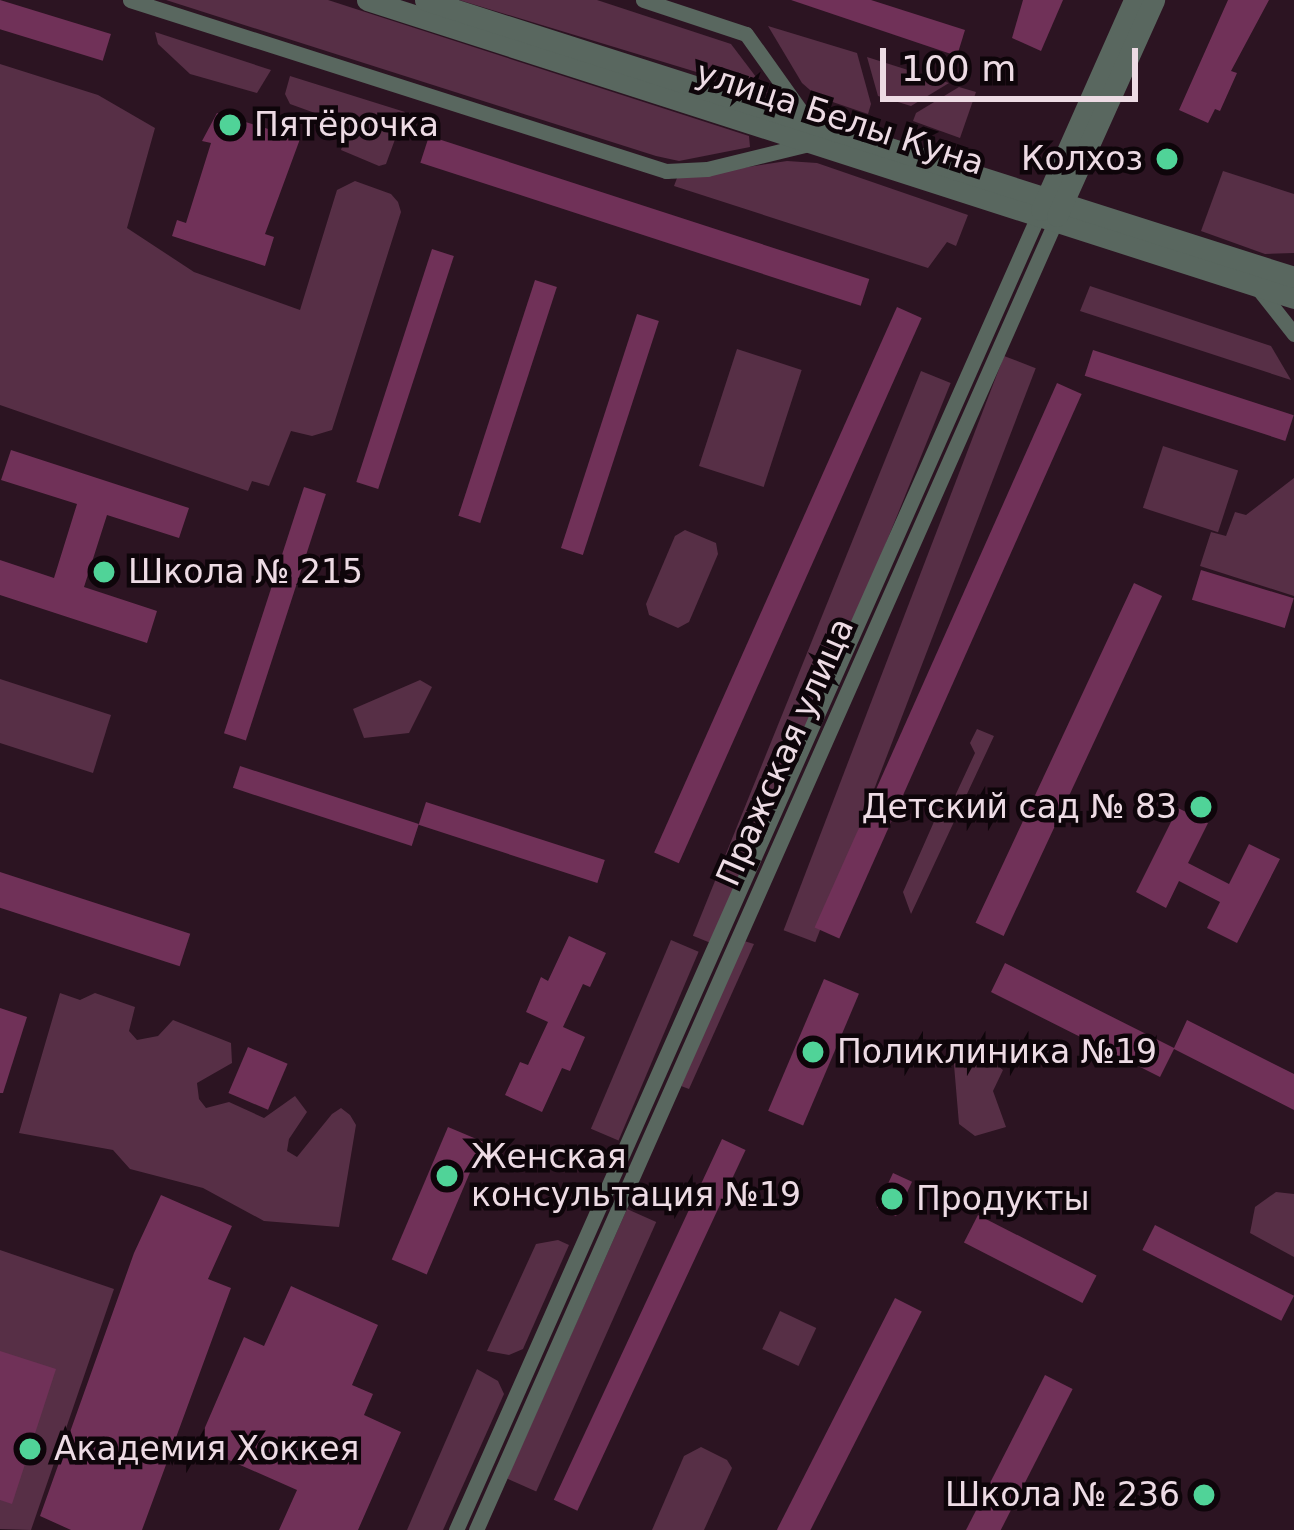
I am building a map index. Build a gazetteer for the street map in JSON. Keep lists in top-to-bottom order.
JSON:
{
  "streets": {
    "street": ["улица Белы Куна", "Пражская улица"]
  },
  "crossings": [
    ["улица Белы Куна", "Пражская улица"]
  ],
  "places": [
    "Пятёрочка",
    "Колхоз",
    "Школа № 215",
    "Детский сад № 83",
    "Поликлиника №19",
    "Женская консультация №19",
    "Продукты",
    "Академия Хоккея",
    "Школа № 236"
  ],
  "scale_bar": "100 m"
}
